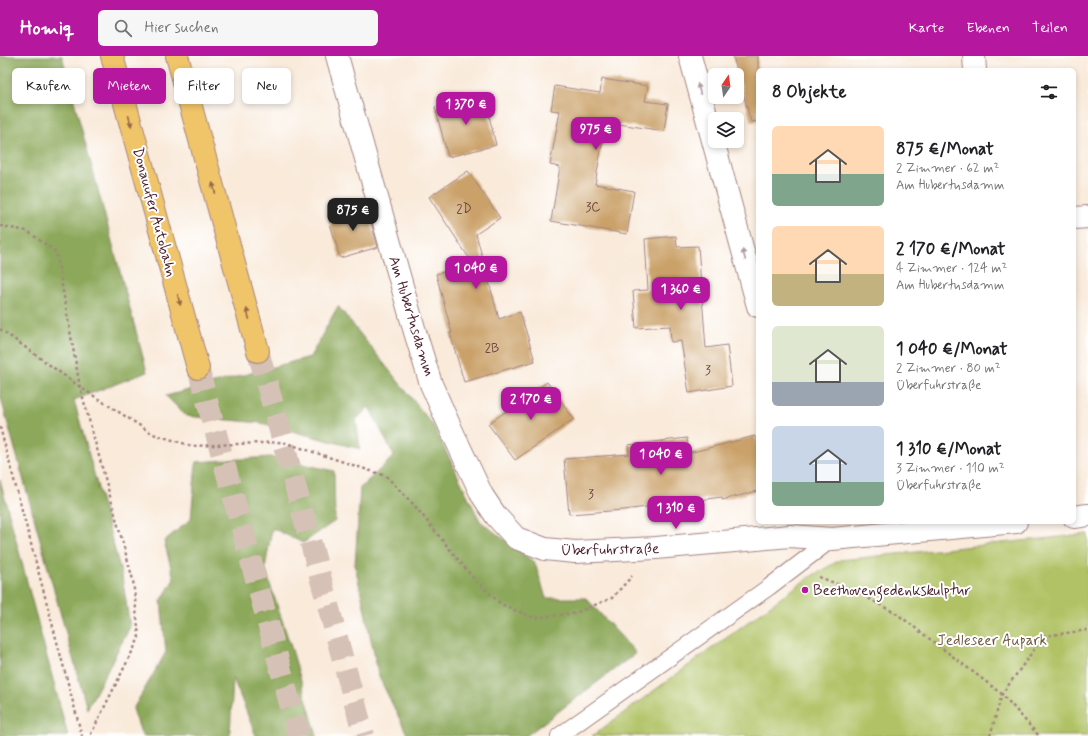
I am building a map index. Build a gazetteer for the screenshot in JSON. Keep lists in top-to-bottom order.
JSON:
{
  "streets": {
    "highway": ["Donauufer Autobahn"],
    "street": ["Am Hubertusdamm", "Überfuhrstraße"]
  },
  "crossings": [
    ["Am Hubertusdamm", "Überfuhrstraße"]
  ],
  "parks": ["Jedleseer Aupark"],
  "places": ["Beethovengedenkskulptur"],
  "house_numbers": [
    "3C",
    "2D",
    "2B",
    "3",
    "3"
  ],
  "north": "top",
  "page": {
    "header": "Homiq",
    "search": "Hier suchen",
    "nav": ["Karte", "Ebenen", "Teilen"],
    "chip": [
      "Kaufen",
      "Mieten",
      "Filter",
      "Neu"
    ],
    "heading": "8 Objekte",
    "price": [
      "1 370 €",
      "975 €",
      "875 €",
      "1 040 €",
      "1 360 €",
      "2 170 €",
      "1 040 €",
      "1 310 €"
    ],
    "list": [
      {
        "name": "875 €/Monat",
        "note": "2 Zimmer · 62 m² · Am Hubertusdamm"
      },
      {
        "name": "2 170 €/Monat",
        "note": "4 Zimmer · 124 m² · Am Hubertusdamm"
      },
      {
        "name": "1 040 €/Monat",
        "note": "2 Zimmer · 80 m² · Überfuhrstraße"
      },
      {
        "name": "1 310 €/Monat",
        "note": "3 Zimmer · 110 m² · Überfuhrstraße"
      }
    ]
  }
}
